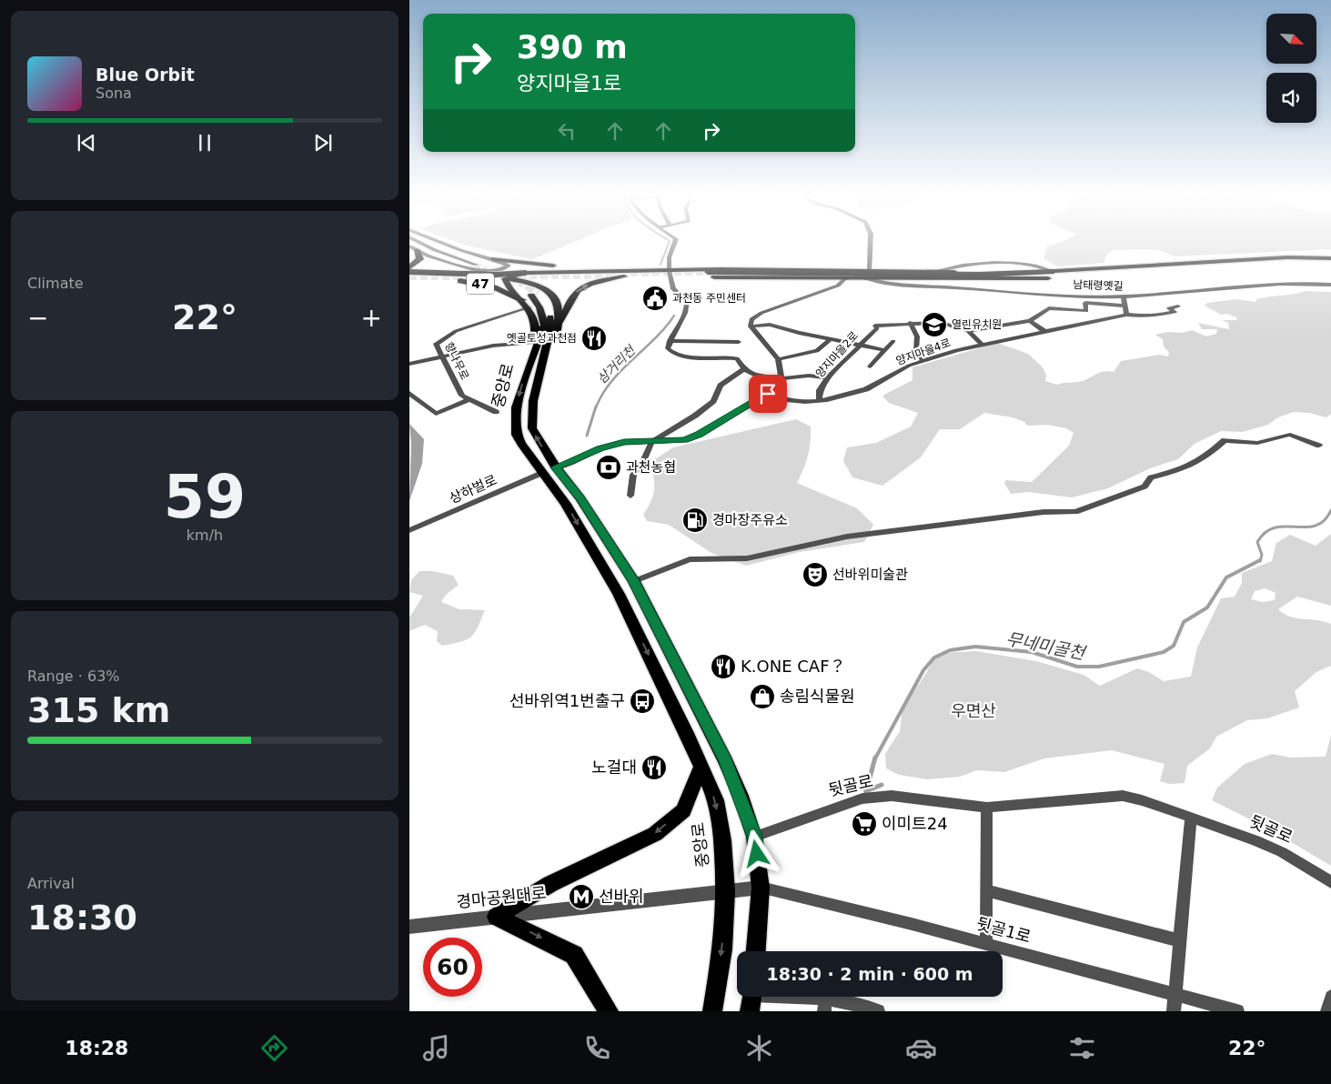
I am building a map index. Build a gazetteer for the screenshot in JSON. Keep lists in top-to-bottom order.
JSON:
{
  "streets": {
    "highway": ["47"],
    "main road": ["중앙로"],
    "street": [
      "남태령옛길",
      "양지마을4로",
      "양지마을2로",
      "향나무로",
      "상하벌로",
      "뒷골로",
      "경마공원대로",
      "뒷골1로"
    ]
  },
  "crossings": [
    ["47", "향나무로"],
    ["양지마을4로", "양지마을2로"],
    ["중앙로", "상하벌로"],
    ["중앙로", "뒷골로"],
    ["중앙로", "경마공원대로"],
    ["중앙로", "뒷골1로"],
    ["경마공원대로", "뒷골1로"]
  ],
  "water": ["삼거리천", "무네미골천"],
  "parks": ["우면산"],
  "places": {
    "public building": ["과천동 주민센터"],
    "school or university": ["열린유치원"],
    "restaurant": ["옛골토성과천점", "K.ONE CAF？", "노걸대"],
    "bank": ["과천농협"],
    "fuel station": ["경마장주유소"],
    "theatre": ["선바위미술관"],
    "shop": ["송림식물원"],
    "bus stop": ["선바위역1번출구"],
    "supermarket": ["이미트24"],
    "metro station": ["선바위"]
  },
  "north": "bottom right",
  "page": {
    "turn": ["390 m", "양지마을1로"],
    "song": ["Blue Orbit", "Sona"],
    "tile": [
      "Climate",
      ["59", "km/h"],
      ["Range · 63%", "315 km"],
      ["Arrival", "18:30"]
    ],
    "heat": ["−", "22°", "+"],
    "limit": "60",
    "trip": "18:30 · 2 min · 600 m",
    "tabs": ["18:28", "22°"]
  }
}
